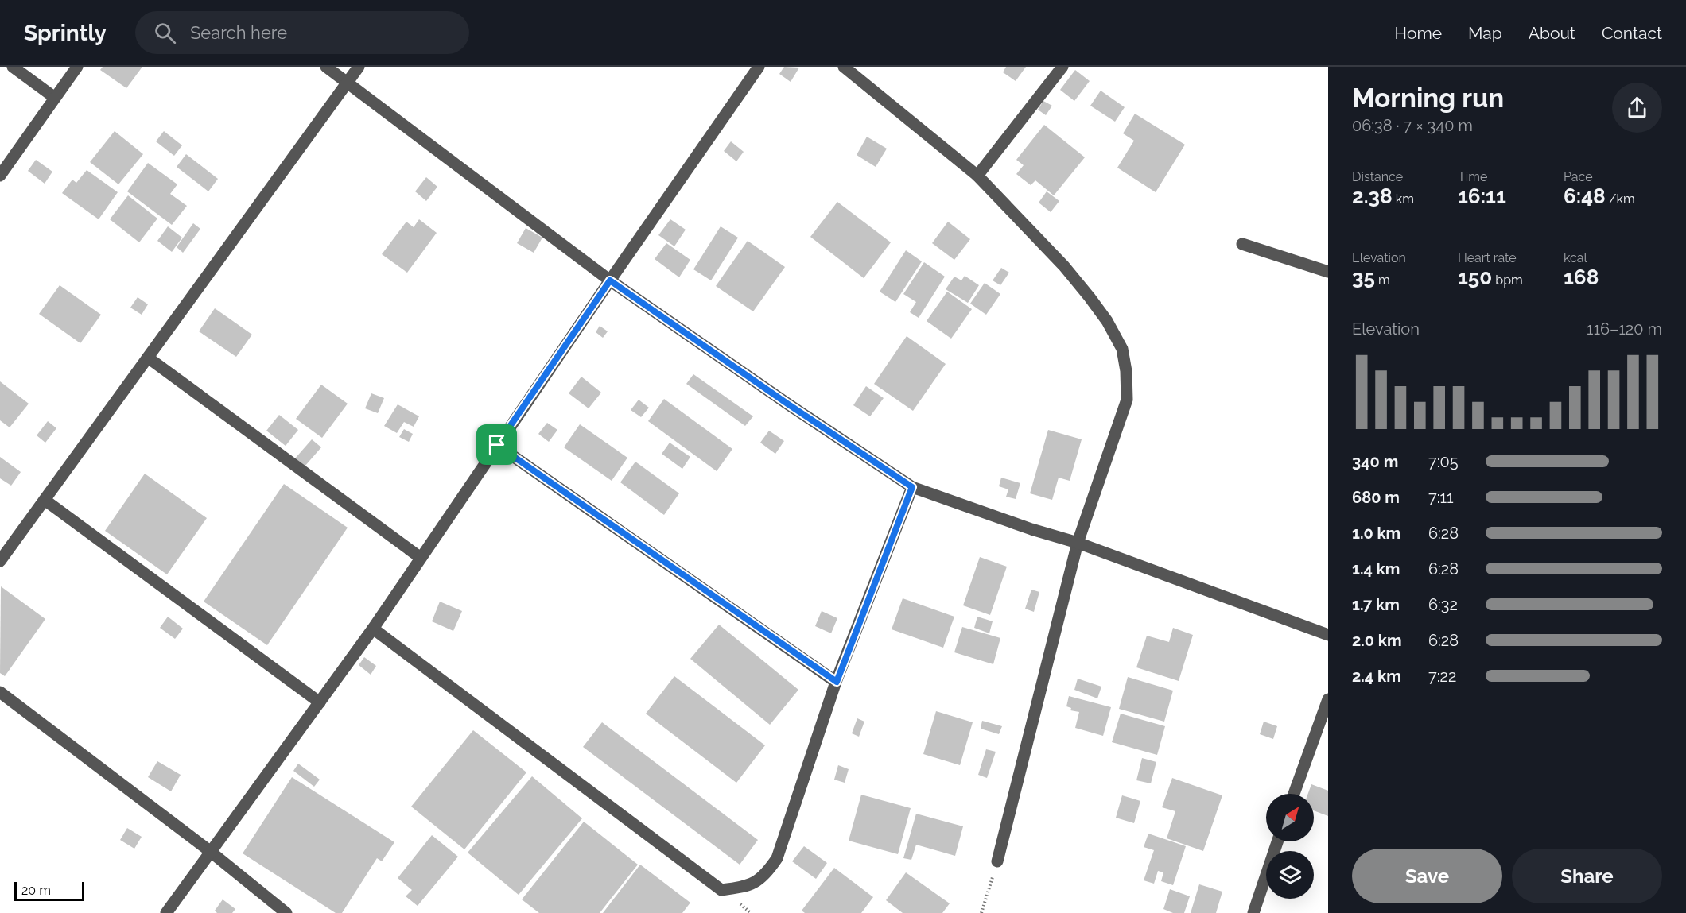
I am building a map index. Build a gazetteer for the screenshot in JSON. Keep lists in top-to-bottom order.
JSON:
{
  "scale_bar": "20 m",
  "north": "top right",
  "page": {
    "header": "Sprintly",
    "search": "Search here",
    "nav": [
      "Home",
      "Map",
      "About",
      "Contact"
    ],
    "heading": ["Morning run", "06:38 · 7 × 340 m"],
    "stats": [
      ["Distance", "2.38 km"],
      ["Time", "16:11"],
      ["Pace", "6:48 /km"],
      ["Elevation", "35 m"],
      ["Heart rate", "150 bpm"],
      ["kcal", "168"]
    ],
    "chart": ["Elevation", "116–120 m"],
    "list": [
      {
        "name": "340 m",
        "note": "7:05"
      },
      {
        "name": "680 m",
        "note": "7:11"
      },
      {
        "name": "1.0 km",
        "note": "6:28"
      },
      {
        "name": "1.4 km",
        "note": "6:28"
      },
      {
        "name": "1.7 km",
        "note": "6:32"
      },
      {
        "name": "2.0 km",
        "note": "6:28"
      },
      {
        "name": "2.4 km",
        "note": "7:22"
      }
    ],
    "buttons": ["Save", "Share"],
    "scale": "20 m"
  }
}
